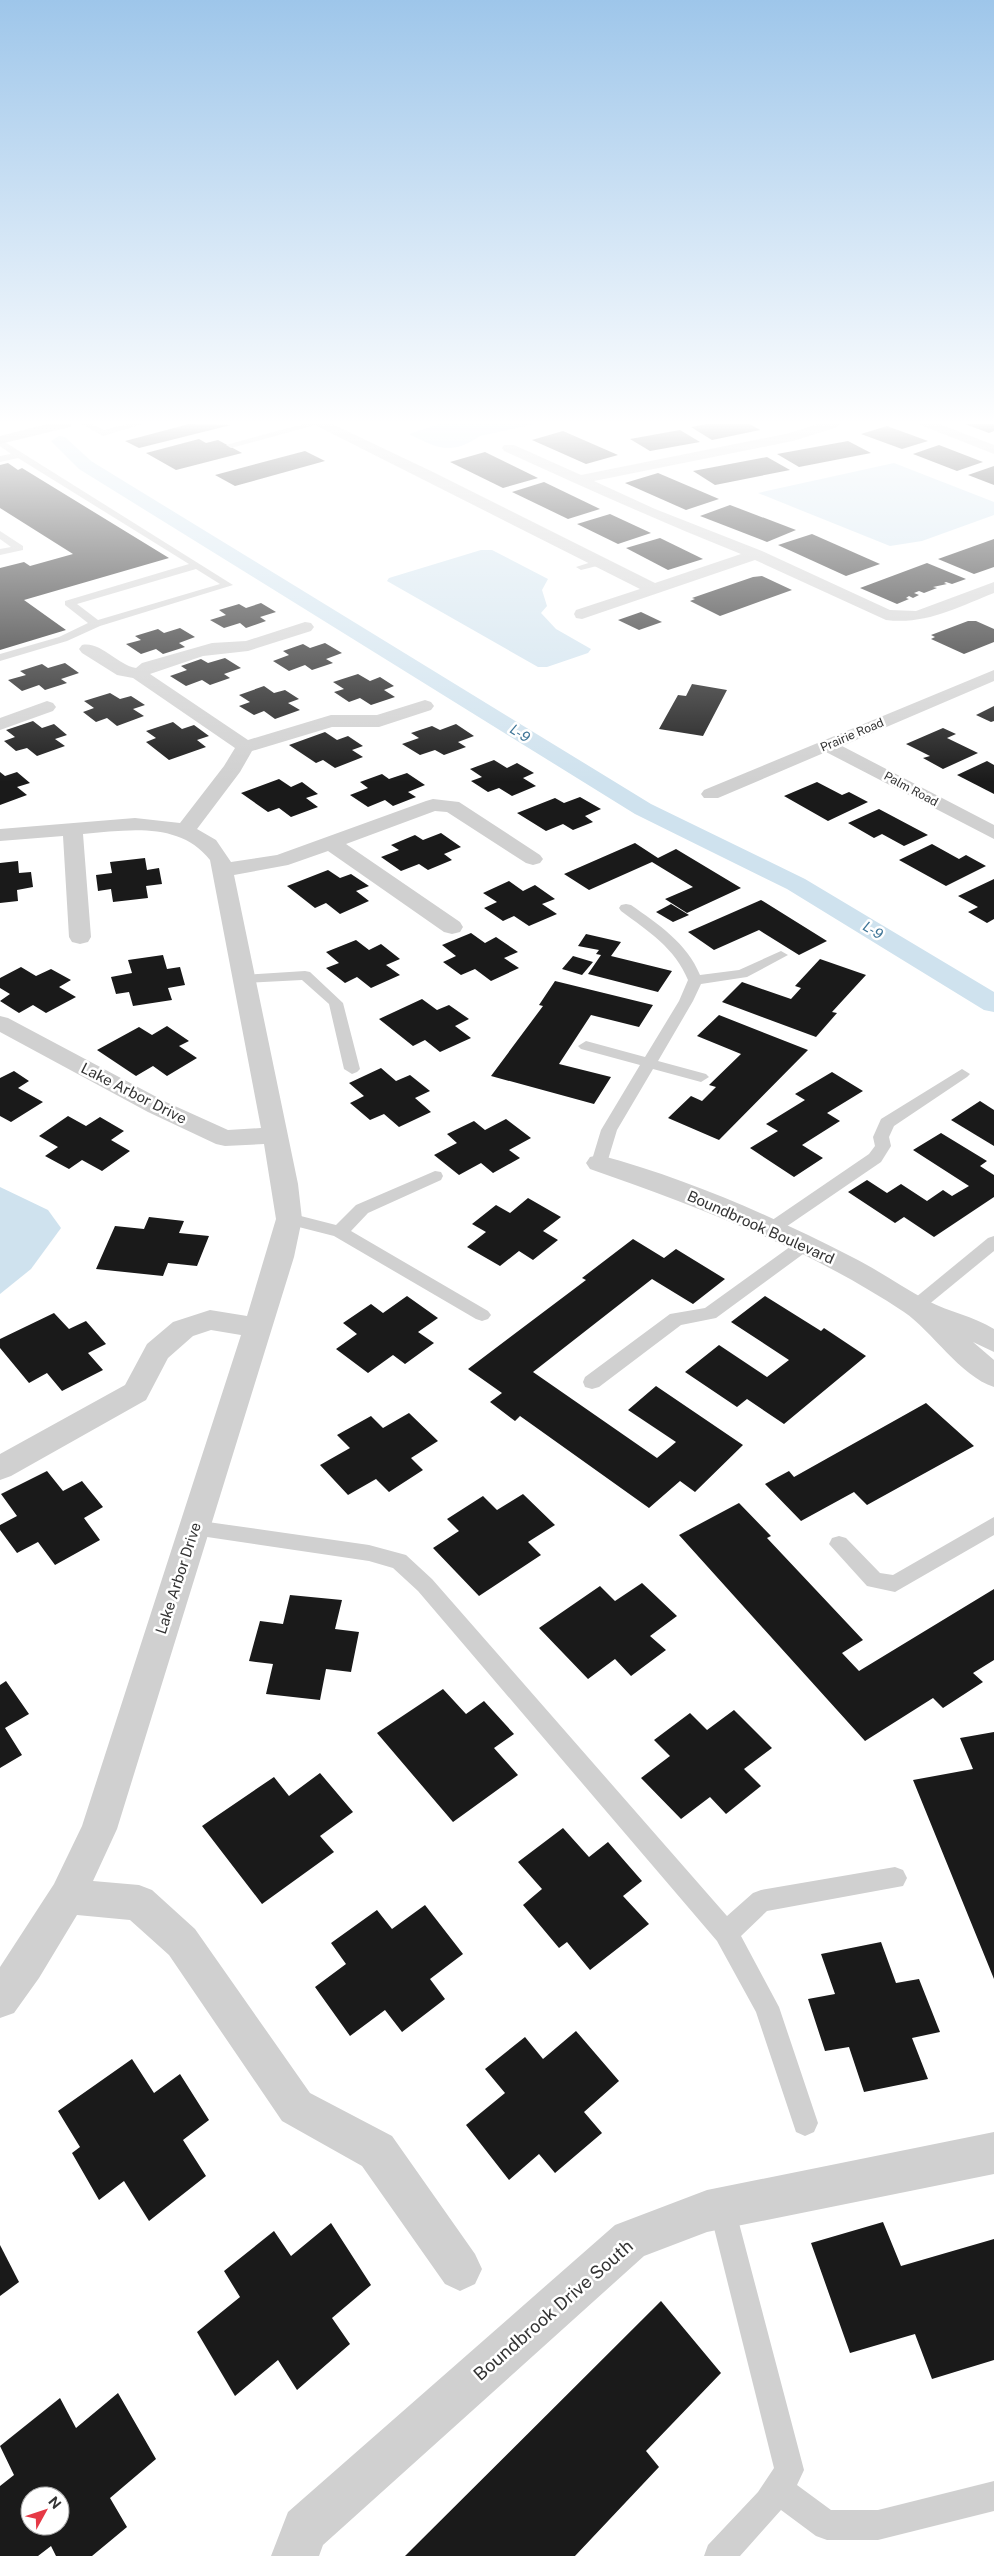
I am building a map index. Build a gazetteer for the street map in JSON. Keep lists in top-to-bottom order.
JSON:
{
  "streets": {
    "street": [
      "Prairie Road",
      "Palm Road",
      "Lake Arbor Drive",
      "Boundbrook Boulevard",
      "Boundbrook Drive South"
    ]
  },
  "crossings": [
    ["Prairie Road", "Palm Road"]
  ],
  "water": ["L-9"],
  "north": "top right"
}
